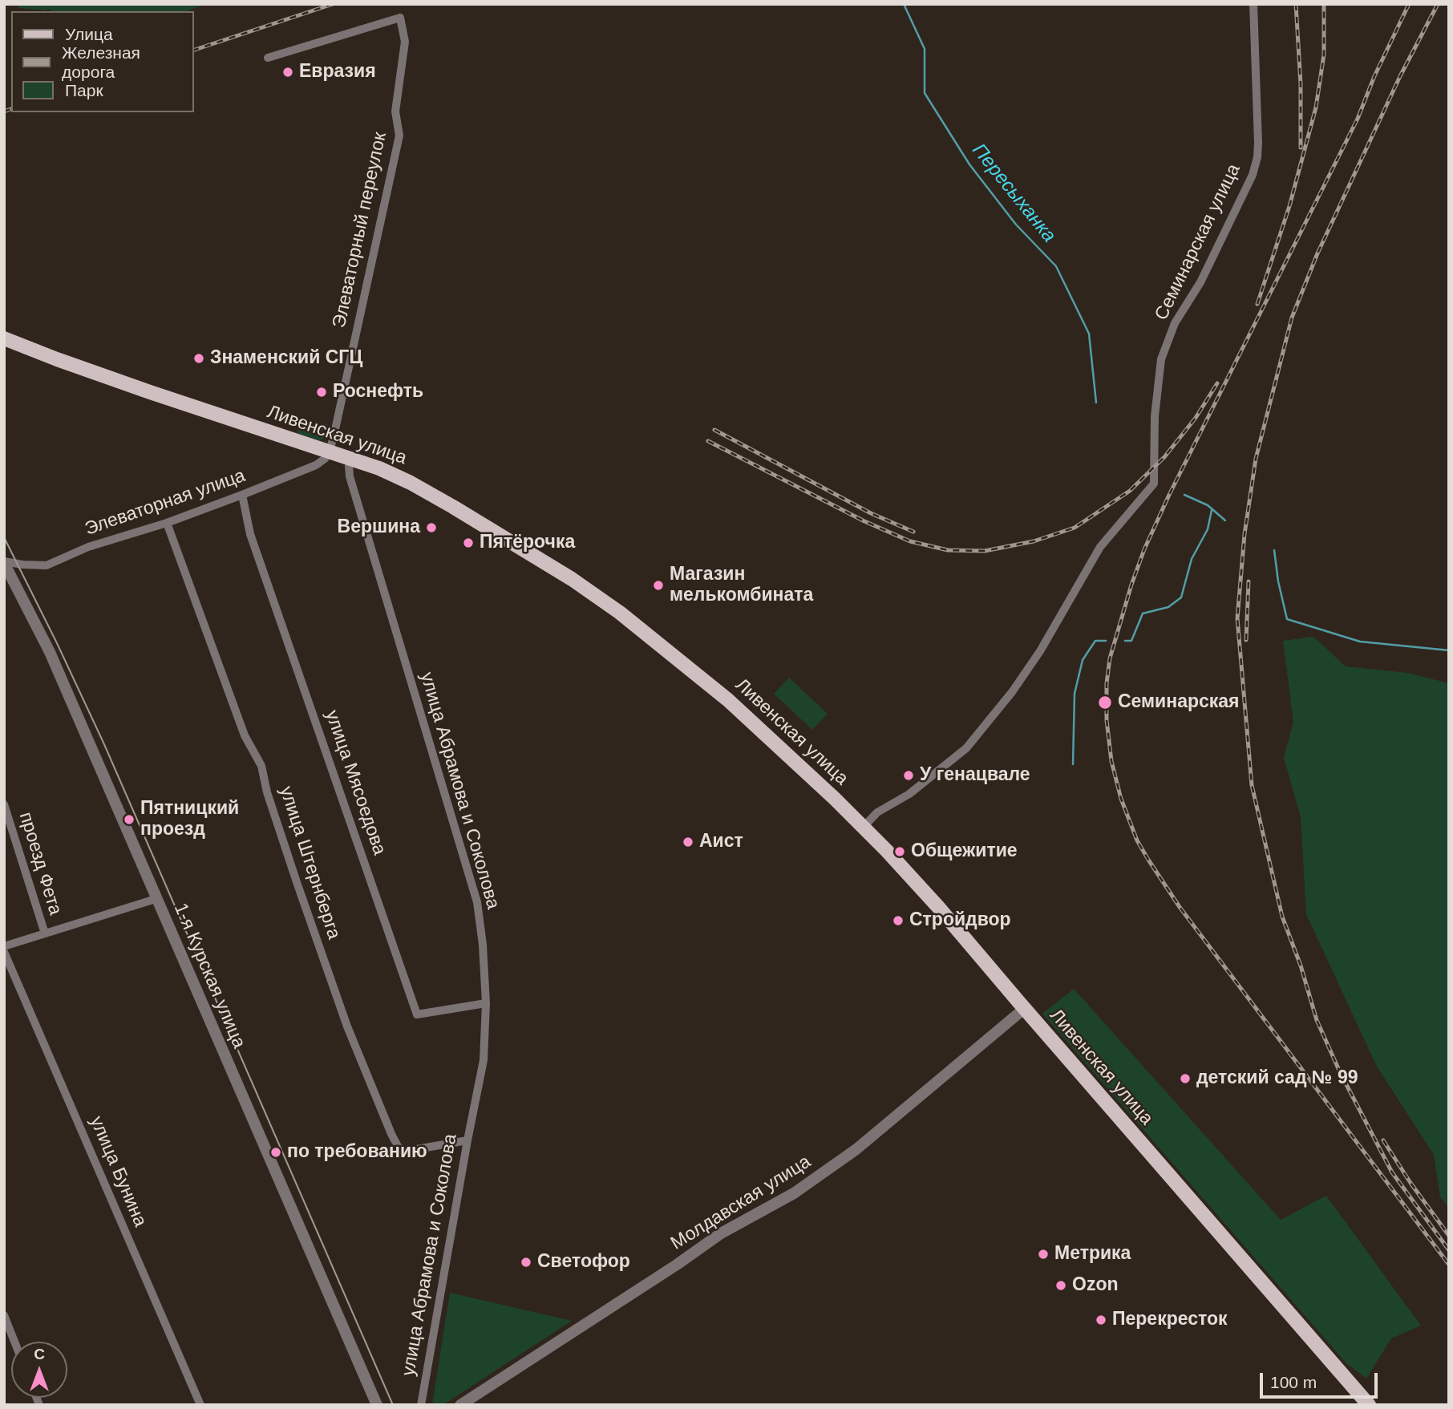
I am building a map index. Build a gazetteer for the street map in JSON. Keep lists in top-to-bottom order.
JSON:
{
  "streets": {
    "main road": ["Ливенская улица"],
    "street": [
      "Элеваторный переулок",
      "Семинарская улица",
      "Элеваторная улица",
      "улица Мясоедова",
      "улица Абрамова и Соколова",
      "улица Штернберга",
      "проезд Фета",
      "1-я Курская улица",
      "улица Бунина",
      "Молдавская улица"
    ]
  },
  "crossings": [
    ["Элеваторный переулок", "Ливенская улица"],
    ["Элеваторный переулок", "Элеваторная улица"],
    ["Семинарская улица", "Ливенская улица"],
    ["Ливенская улица", "Элеваторная улица"],
    ["Ливенская улица", "улица Абрамова и Соколова"],
    ["Ливенская улица", "Молдавская улица"],
    ["Элеваторная улица", "улица Мясоедова"],
    ["Элеваторная улица", "улица Штернберга"],
    ["Элеваторная улица", "1-я Курская улица"],
    ["улица Мясоедова", "улица Абрамова и Соколова"],
    ["улица Абрамова и Соколова", "улица Штернберга"]
  ],
  "water": ["Пересыханка"],
  "places": [
    "Евразия",
    "Знаменский СГЦ",
    "Роснефть",
    "Вершина",
    "Пятёрочка",
    "Магазин мелькомбината",
    "Семинарская",
    "У генацвале",
    "Пятницкий проезд",
    "Аист",
    "Общежитие",
    "Стройдвор",
    "детский сад № 99",
    "по требованию",
    "Метрика",
    "Светофор",
    "Ozon",
    "Перекресток"
  ],
  "legend": ["Улица", "Железная дорога", "Парк"],
  "scale_bar": "100 m",
  "north": "top"
}
